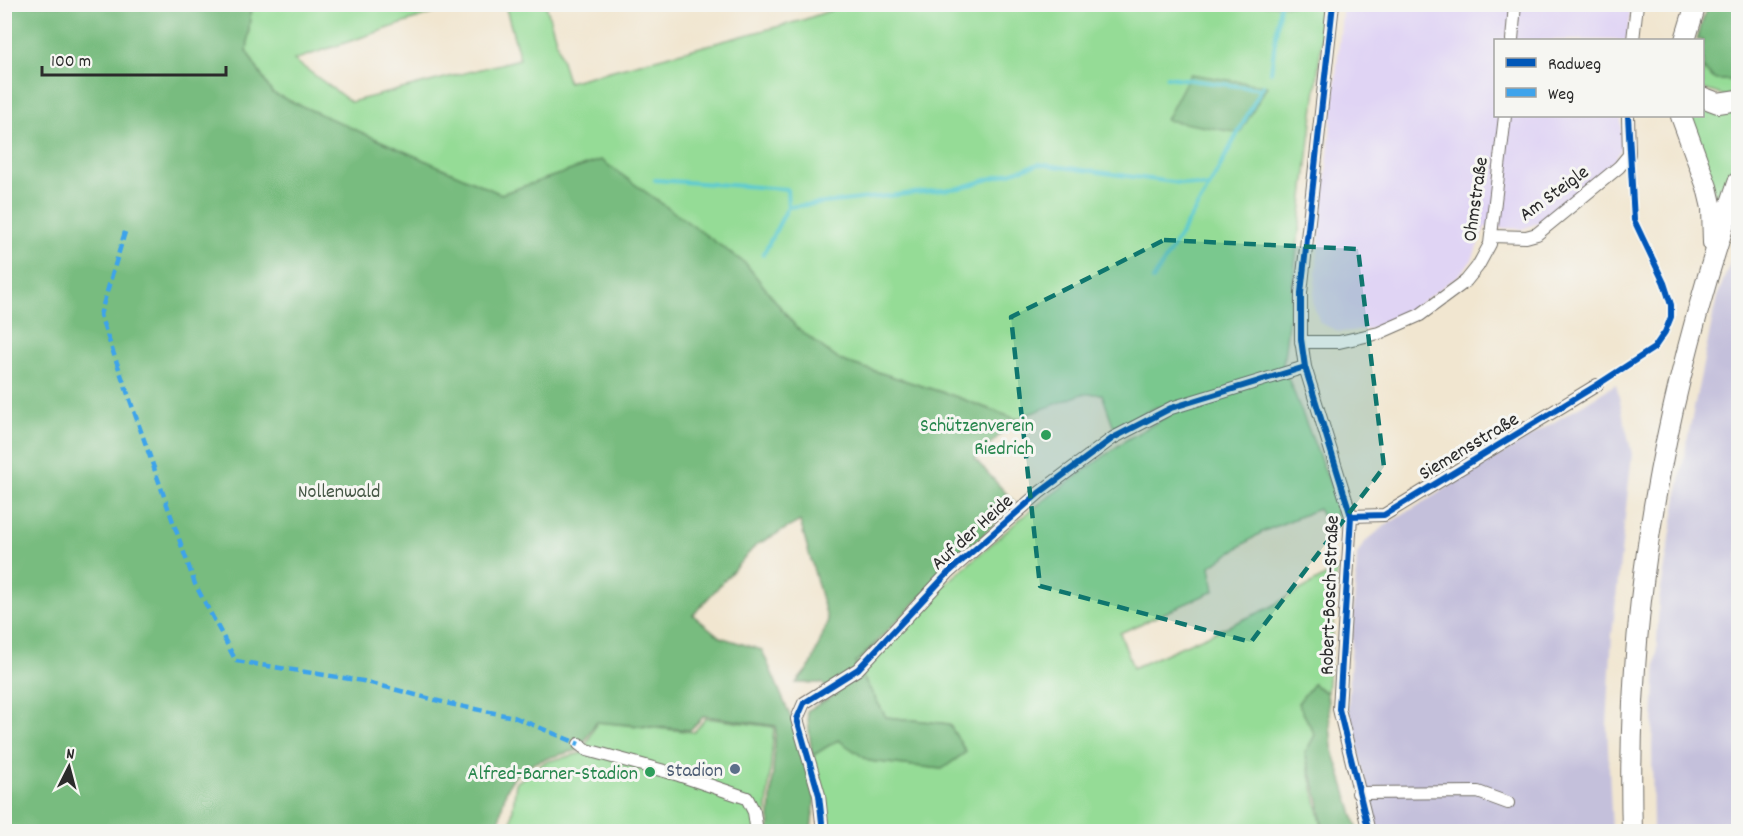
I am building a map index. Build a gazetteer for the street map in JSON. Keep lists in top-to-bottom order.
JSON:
{
  "streets": {
    "street": [
      "Am Steigle",
      "Ohmstraße",
      "Siemensstraße",
      "Auf der Heide",
      "Robert-Bosch-Straße"
    ]
  },
  "crossings": [
    ["Am Steigle", "Ohmstraße"],
    ["Ohmstraße", "Robert-Bosch-Straße"],
    ["Siemensstraße", "Robert-Bosch-Straße"],
    ["Auf der Heide", "Robert-Bosch-Straße"]
  ],
  "parks": ["Nollenwald"],
  "places": ["Schützenverein Riedrich", "Stadion", "Alfred-Barner-Stadion"],
  "legend": ["Radweg", "Weg"],
  "scale_bar": "100 m",
  "north": "top"
}
